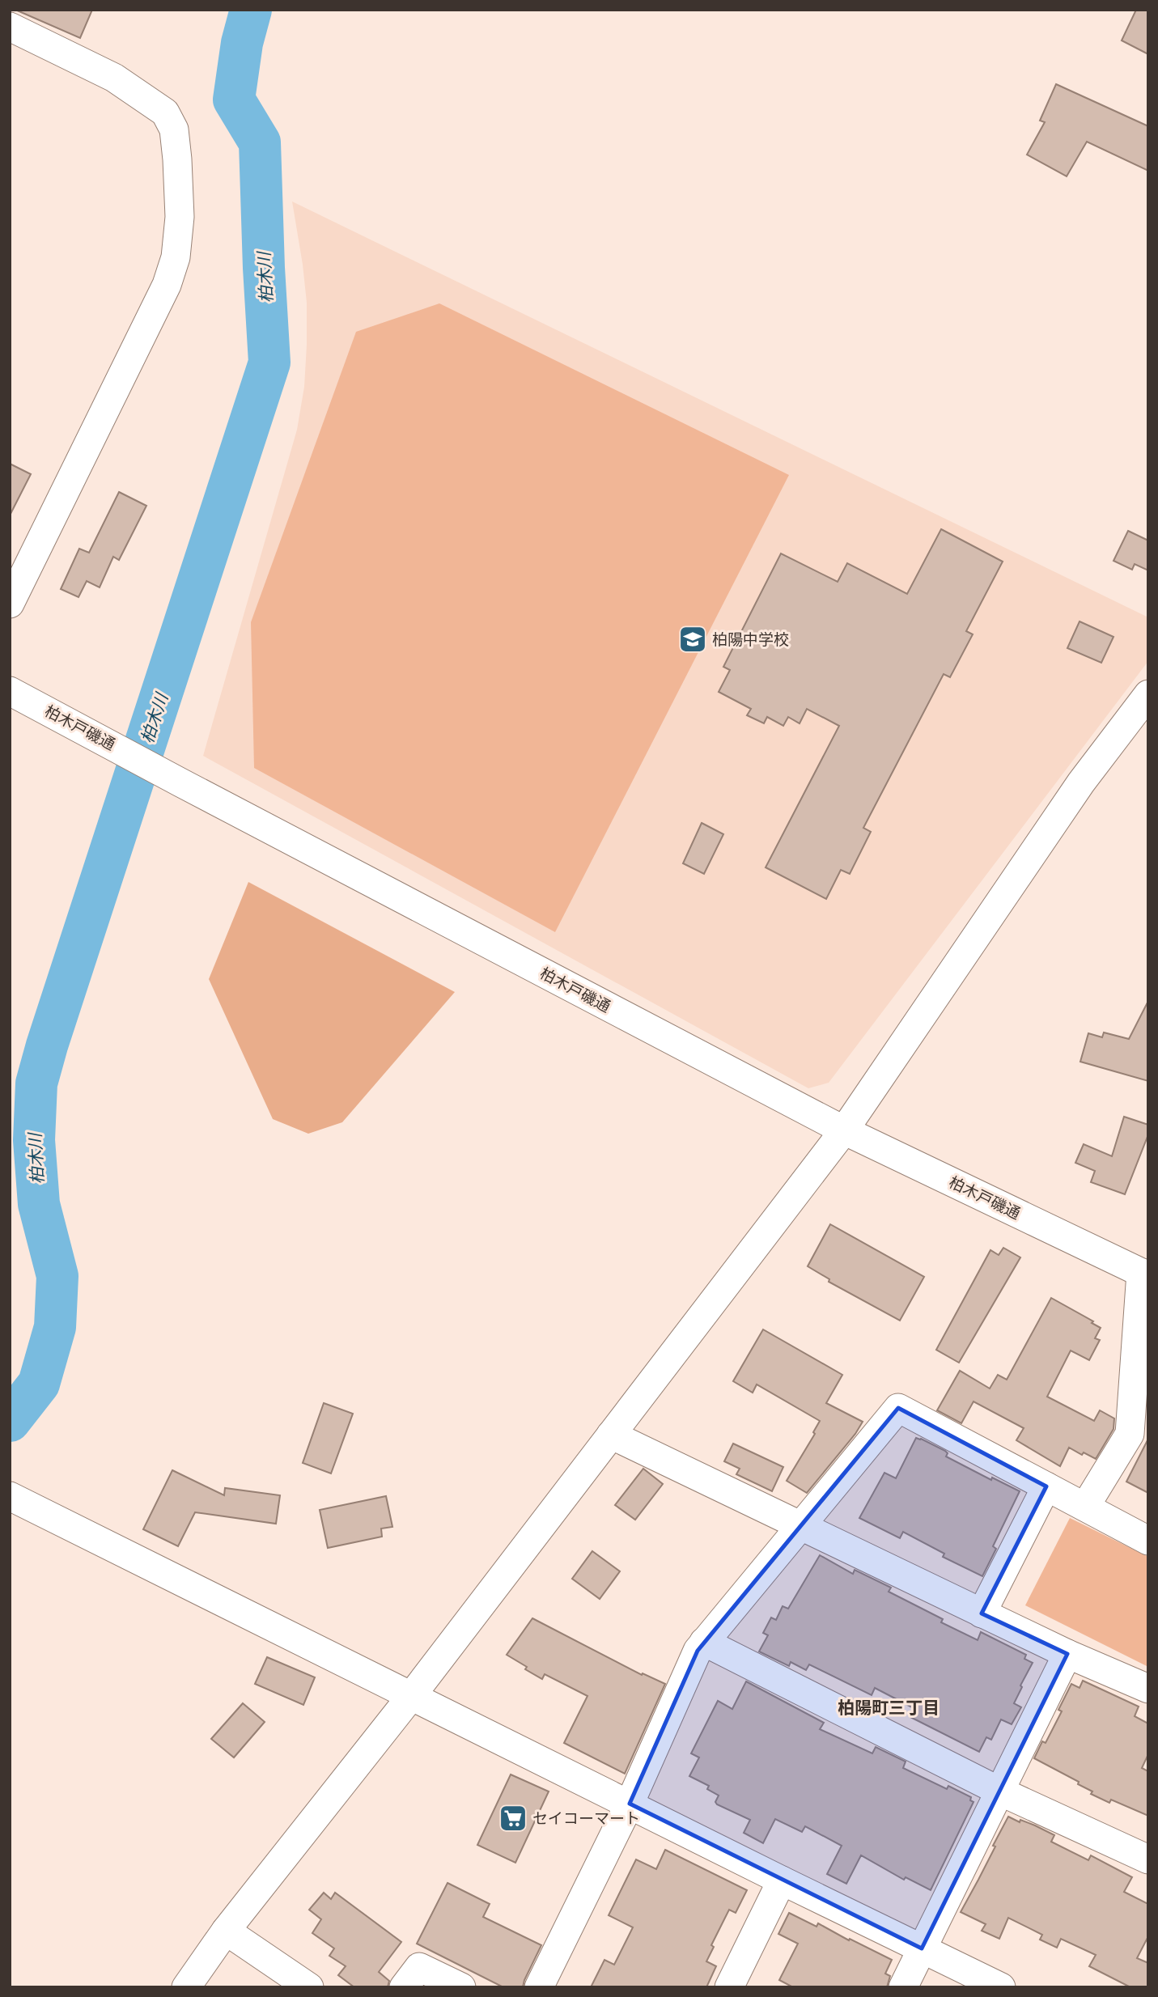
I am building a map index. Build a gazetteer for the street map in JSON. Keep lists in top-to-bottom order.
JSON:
{
  "streets": {
    "street": ["柏木戸磯通"]
  },
  "districts": ["柏陽町三丁目"],
  "water": ["柏木川"],
  "places": {
    "school or university": ["柏陽中学校"],
    "supermarket": ["セイコーマート"]
  }
}
